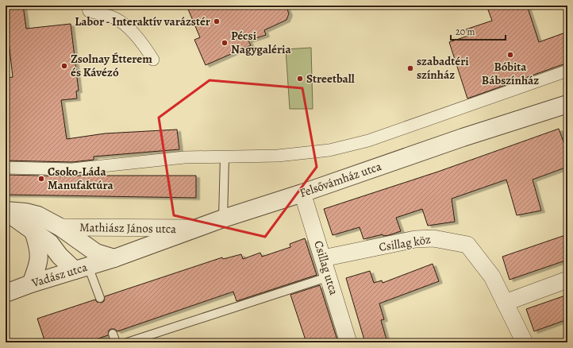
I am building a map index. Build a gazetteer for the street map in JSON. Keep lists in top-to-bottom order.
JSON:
{
  "streets": {
    "street": [
      "Felsővámház utca",
      "Mathiász János utca",
      "Csillag köz",
      "Csillag utca",
      "Vadász utca"
    ]
  },
  "crossings": [
    ["Felsővámház utca", "Mathiász János utca"],
    ["Felsővámház utca", "Csillag utca"],
    ["Felsővámház utca", "Vadász utca"],
    ["Mathiász János utca", "Vadász utca"],
    ["Csillag köz", "Csillag utca"]
  ],
  "places": [
    "Labor - Interaktív varázstér",
    "Pécsi Nagygaléria",
    "Bóbita Bábszínház",
    "Zsolnay Étterem és Kávézó",
    "szabadtéri színház",
    "Streetball",
    "Csoko-Láda Manufaktúra"
  ],
  "scale_bar": "20 m"
}
